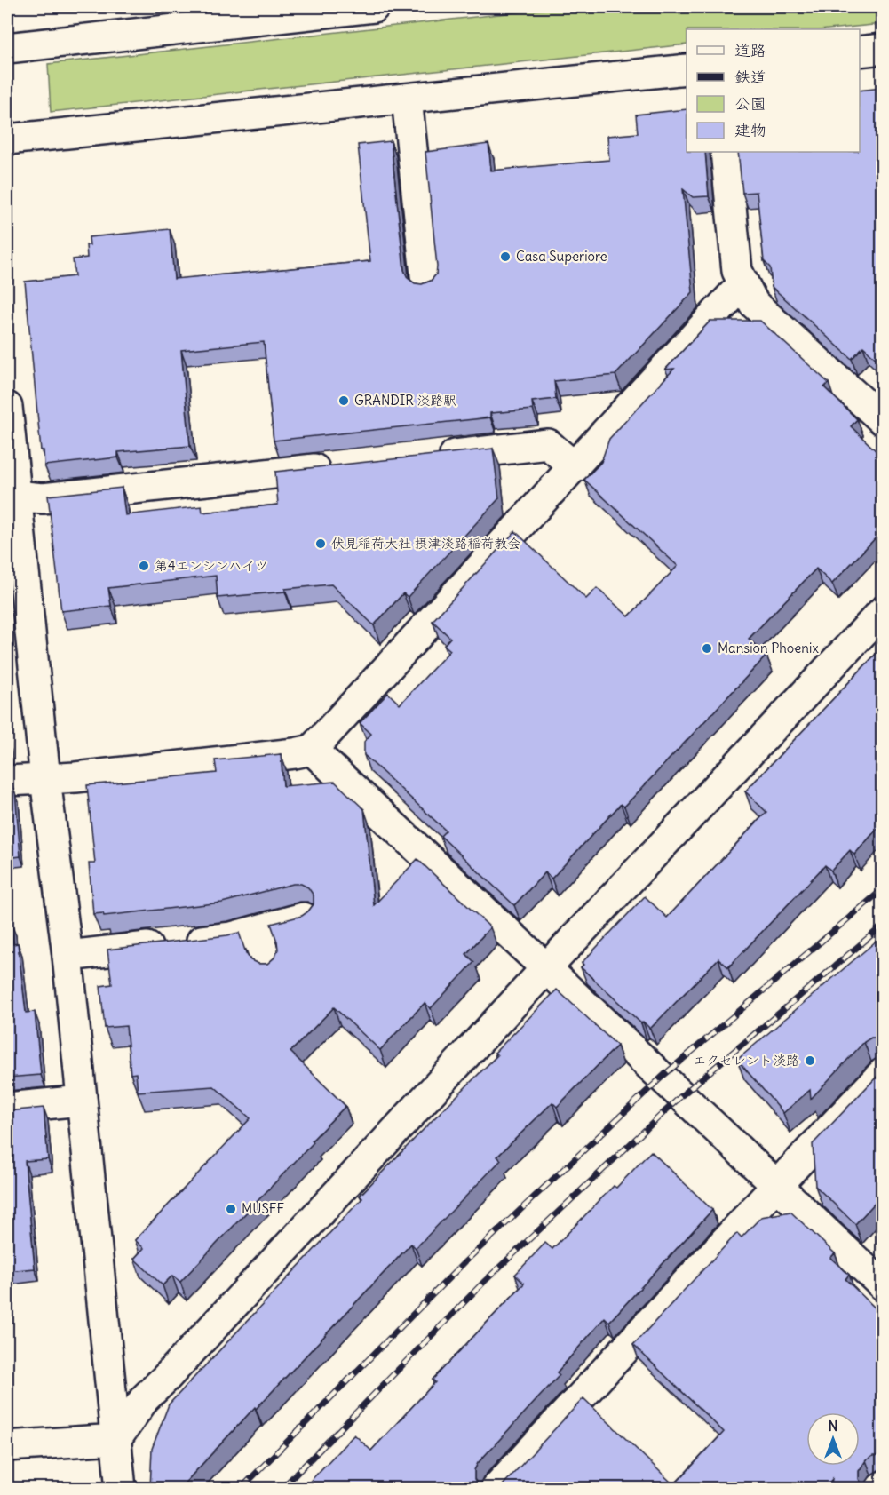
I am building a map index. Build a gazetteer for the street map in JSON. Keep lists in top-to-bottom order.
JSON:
{
  "places": [
    "Casa Superiore",
    "GRANDIR 淡路駅",
    "伏見稲荷大社 摂津淡路稲荷教会",
    "第4エンシンハイツ",
    "Mansion Phoenix",
    "エクセレント淡路",
    "MUSEE"
  ],
  "legend": [
    "道路",
    "鉄道",
    "公園",
    "建物"
  ],
  "north": "top"
}
